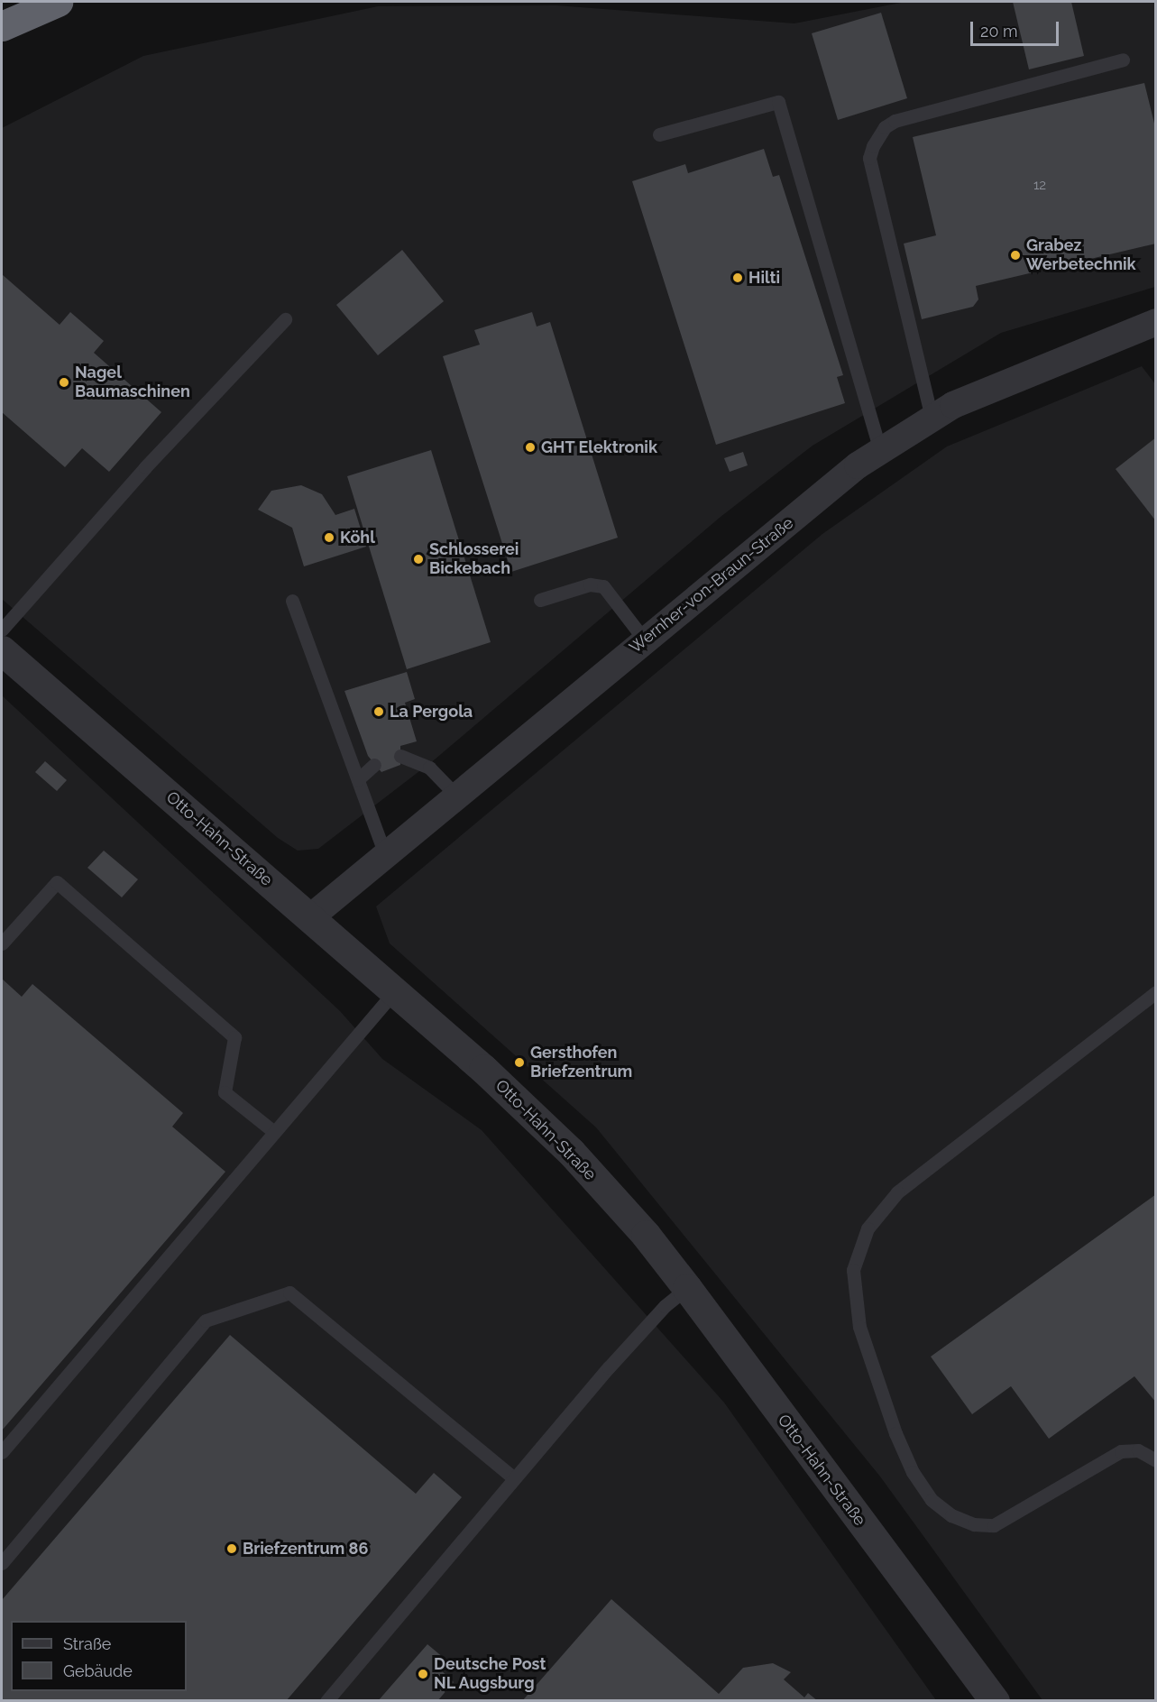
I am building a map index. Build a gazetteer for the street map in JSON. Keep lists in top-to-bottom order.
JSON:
{
  "streets": {
    "street": ["Wernher-von-Braun-Straße", "Otto-Hahn-Straße"]
  },
  "crossings": [
    ["Wernher-von-Braun-Straße", "Otto-Hahn-Straße"]
  ],
  "places": [
    "Grabez Werbetechnik",
    "Hilti",
    "Nagel Baumaschinen",
    "GHT Elektronik",
    "Köhl",
    "Schlosserei Bickebach",
    "La Pergola",
    "Gersthofen Briefzentrum",
    "Briefzentrum 86",
    "Deutsche Post NL Augsburg"
  ],
  "house_numbers": ["12"],
  "legend": ["Straße", "Gebäude"],
  "scale_bar": "20 m"
}
